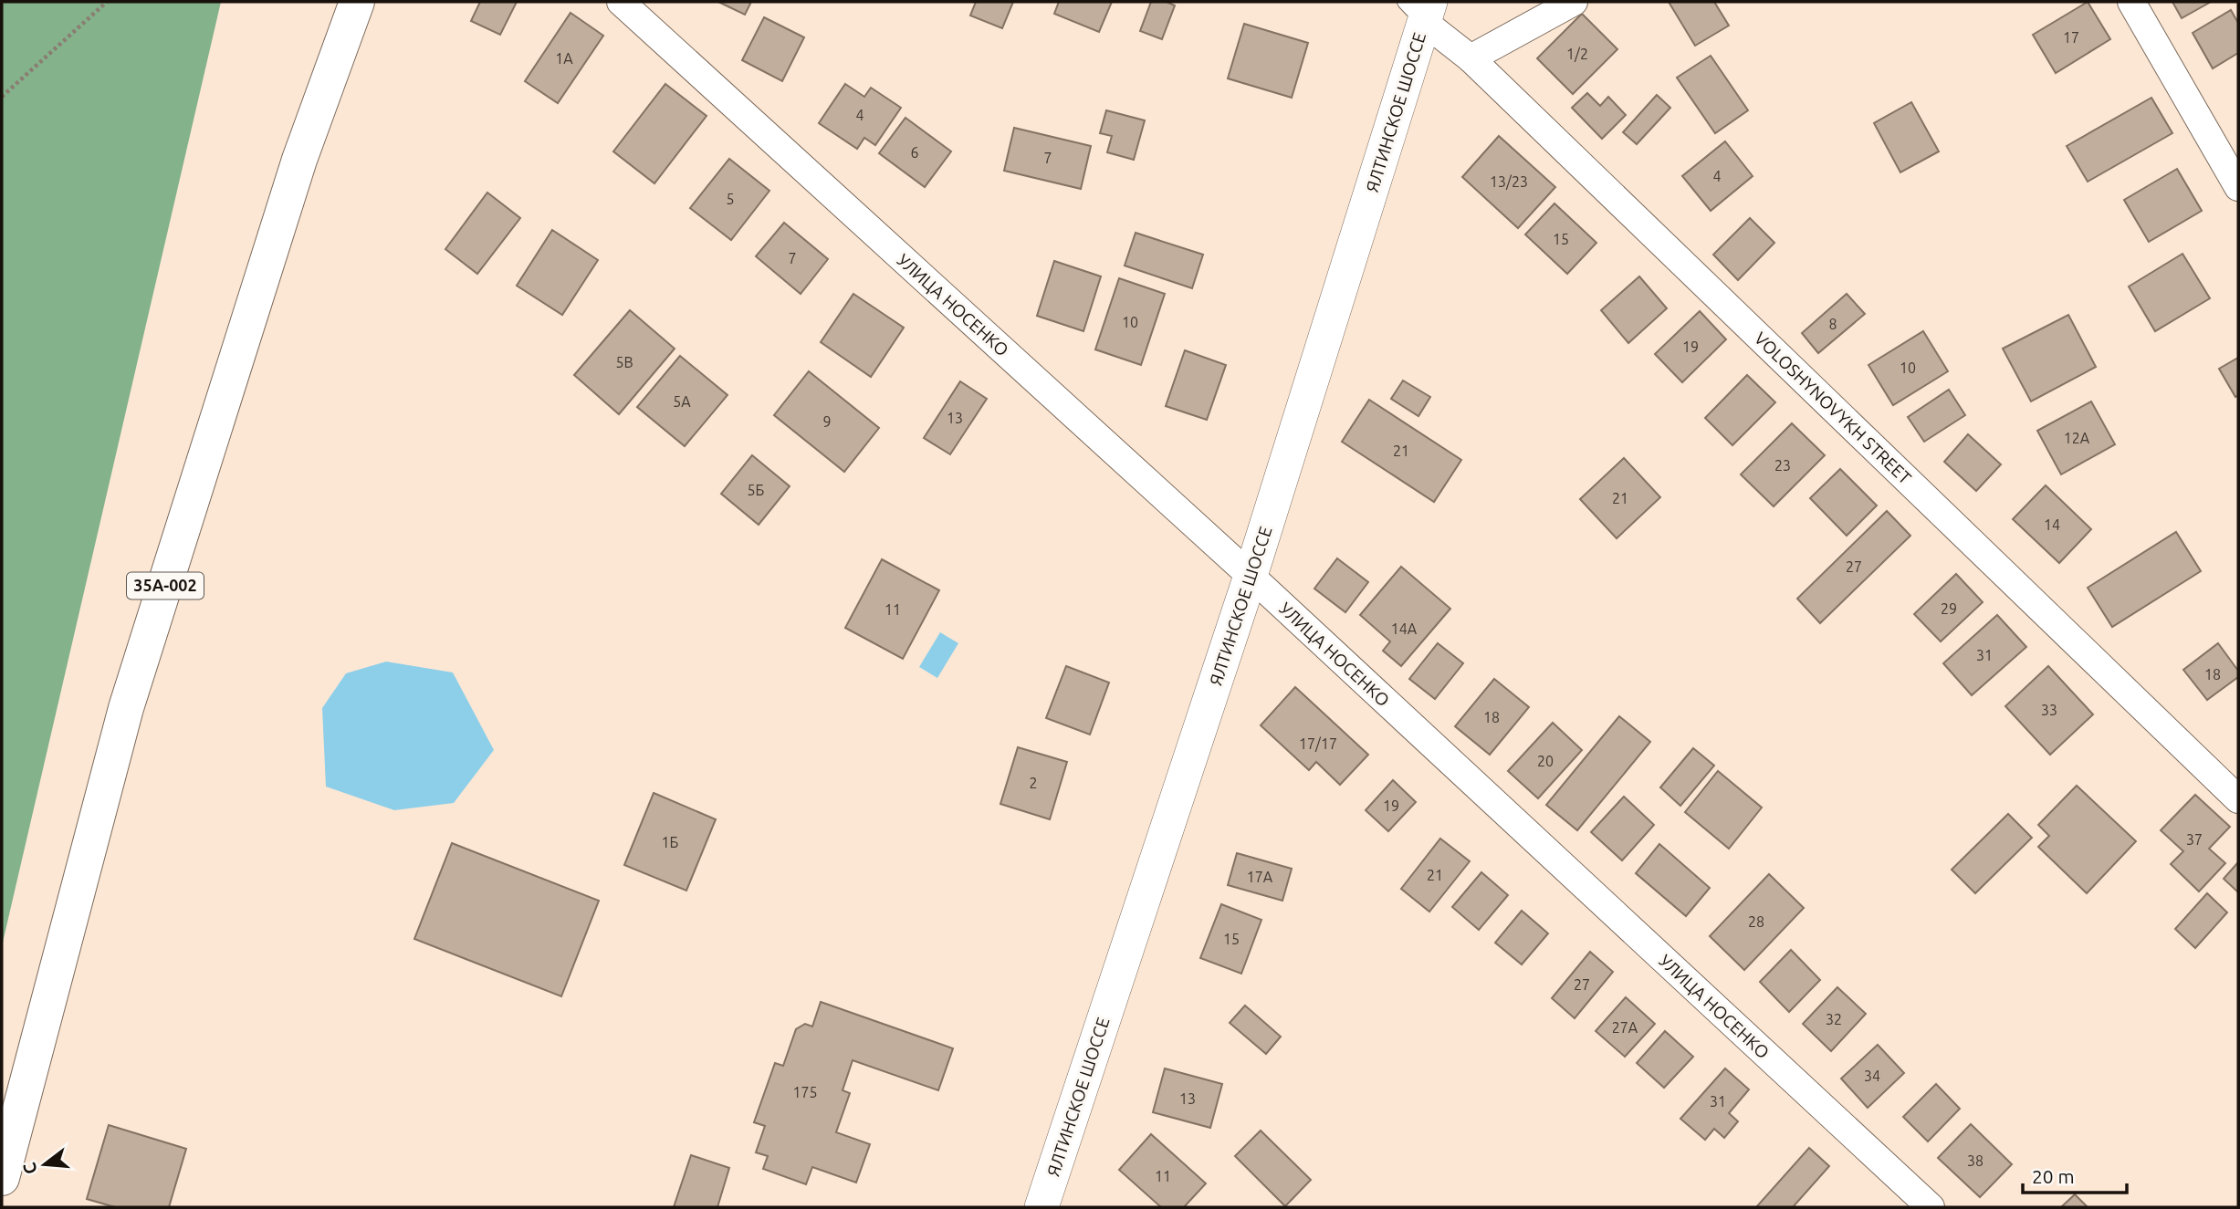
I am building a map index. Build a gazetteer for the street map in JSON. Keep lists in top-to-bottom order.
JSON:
{
  "streets": {
    "main road": ["35А-002"],
    "street": ["ЯЛТИНСКОЕ ШОССЕ", "УЛИЦА НОСЕНКО", "VOLOSHYNOVYKH STREET"]
  },
  "crossings": [
    ["ЯЛТИНСКОЕ ШОССЕ", "УЛИЦА НОСЕНКО"],
    ["ЯЛТИНСКОЕ ШОССЕ", "VOLOSHYNOVYKH STREET"]
  ],
  "house_numbers": [
    "17",
    "1/2",
    "1А",
    "4",
    "6",
    "7",
    "4",
    "13/23",
    "5",
    "15",
    "7",
    "10",
    "8",
    "19",
    "5В",
    "10",
    "5А",
    "13",
    "9",
    "12А",
    "21",
    "23",
    "5Б",
    "21",
    "14",
    "27",
    "29",
    "11",
    "14А",
    "31",
    "18",
    "33",
    "18",
    "17/17",
    "20",
    "2",
    "19",
    "37",
    "1Б",
    "21",
    "17А",
    "28",
    "15",
    "27",
    "32",
    "27А",
    "34",
    "175",
    "13",
    "31",
    "38",
    "11"
  ],
  "scale_bar": "20 m",
  "north": "left"
}
